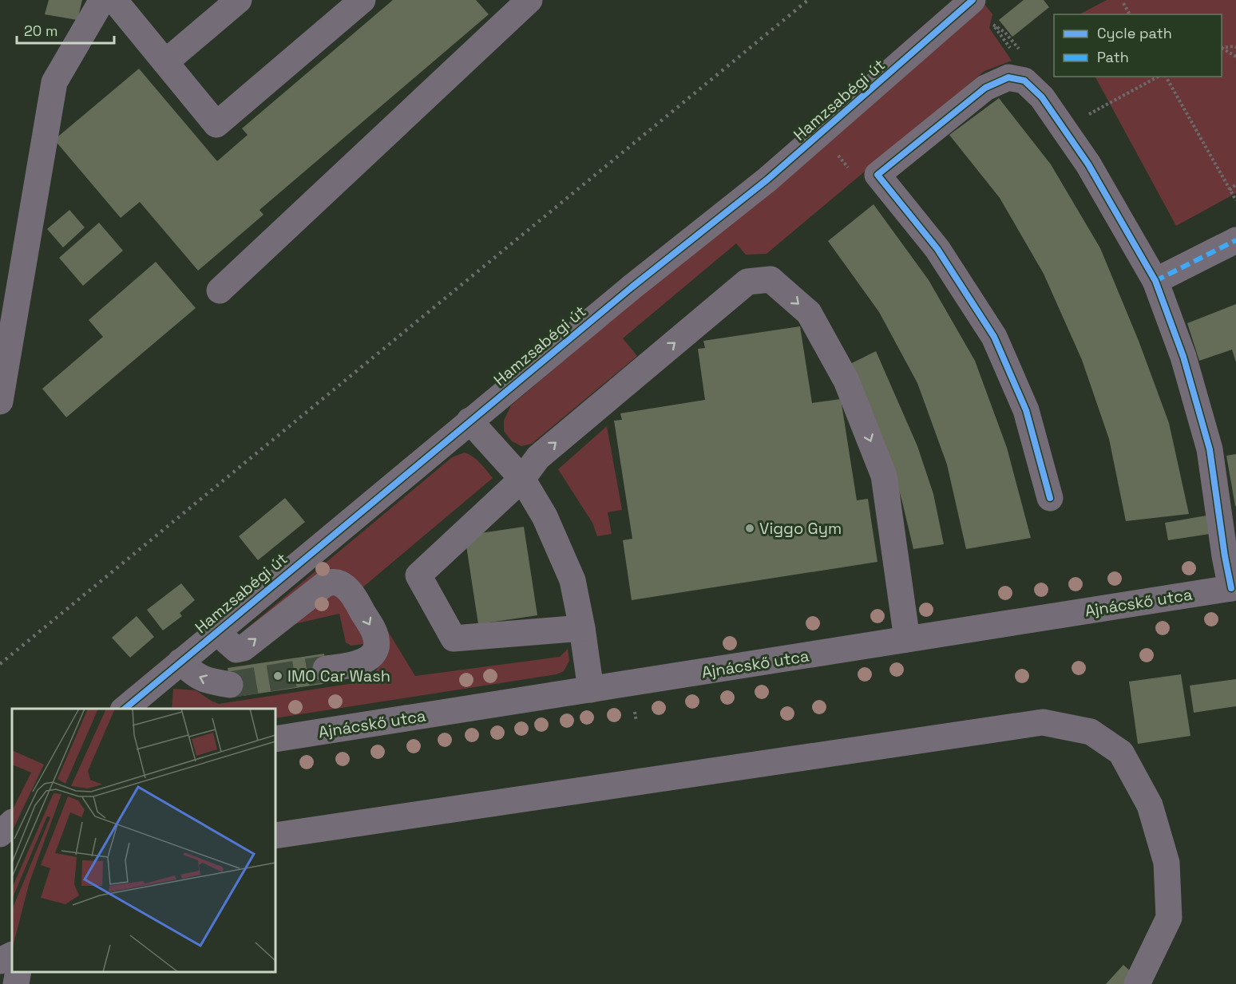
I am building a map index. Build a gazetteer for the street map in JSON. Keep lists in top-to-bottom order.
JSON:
{
  "streets": {
    "street": ["Hamzsabégi út", "Ajnácskő utca"]
  },
  "places": ["Viggo Gym", "IMO Car Wash"],
  "legend": ["Cycle path", "Path"],
  "scale_bar": "20 m"
}
